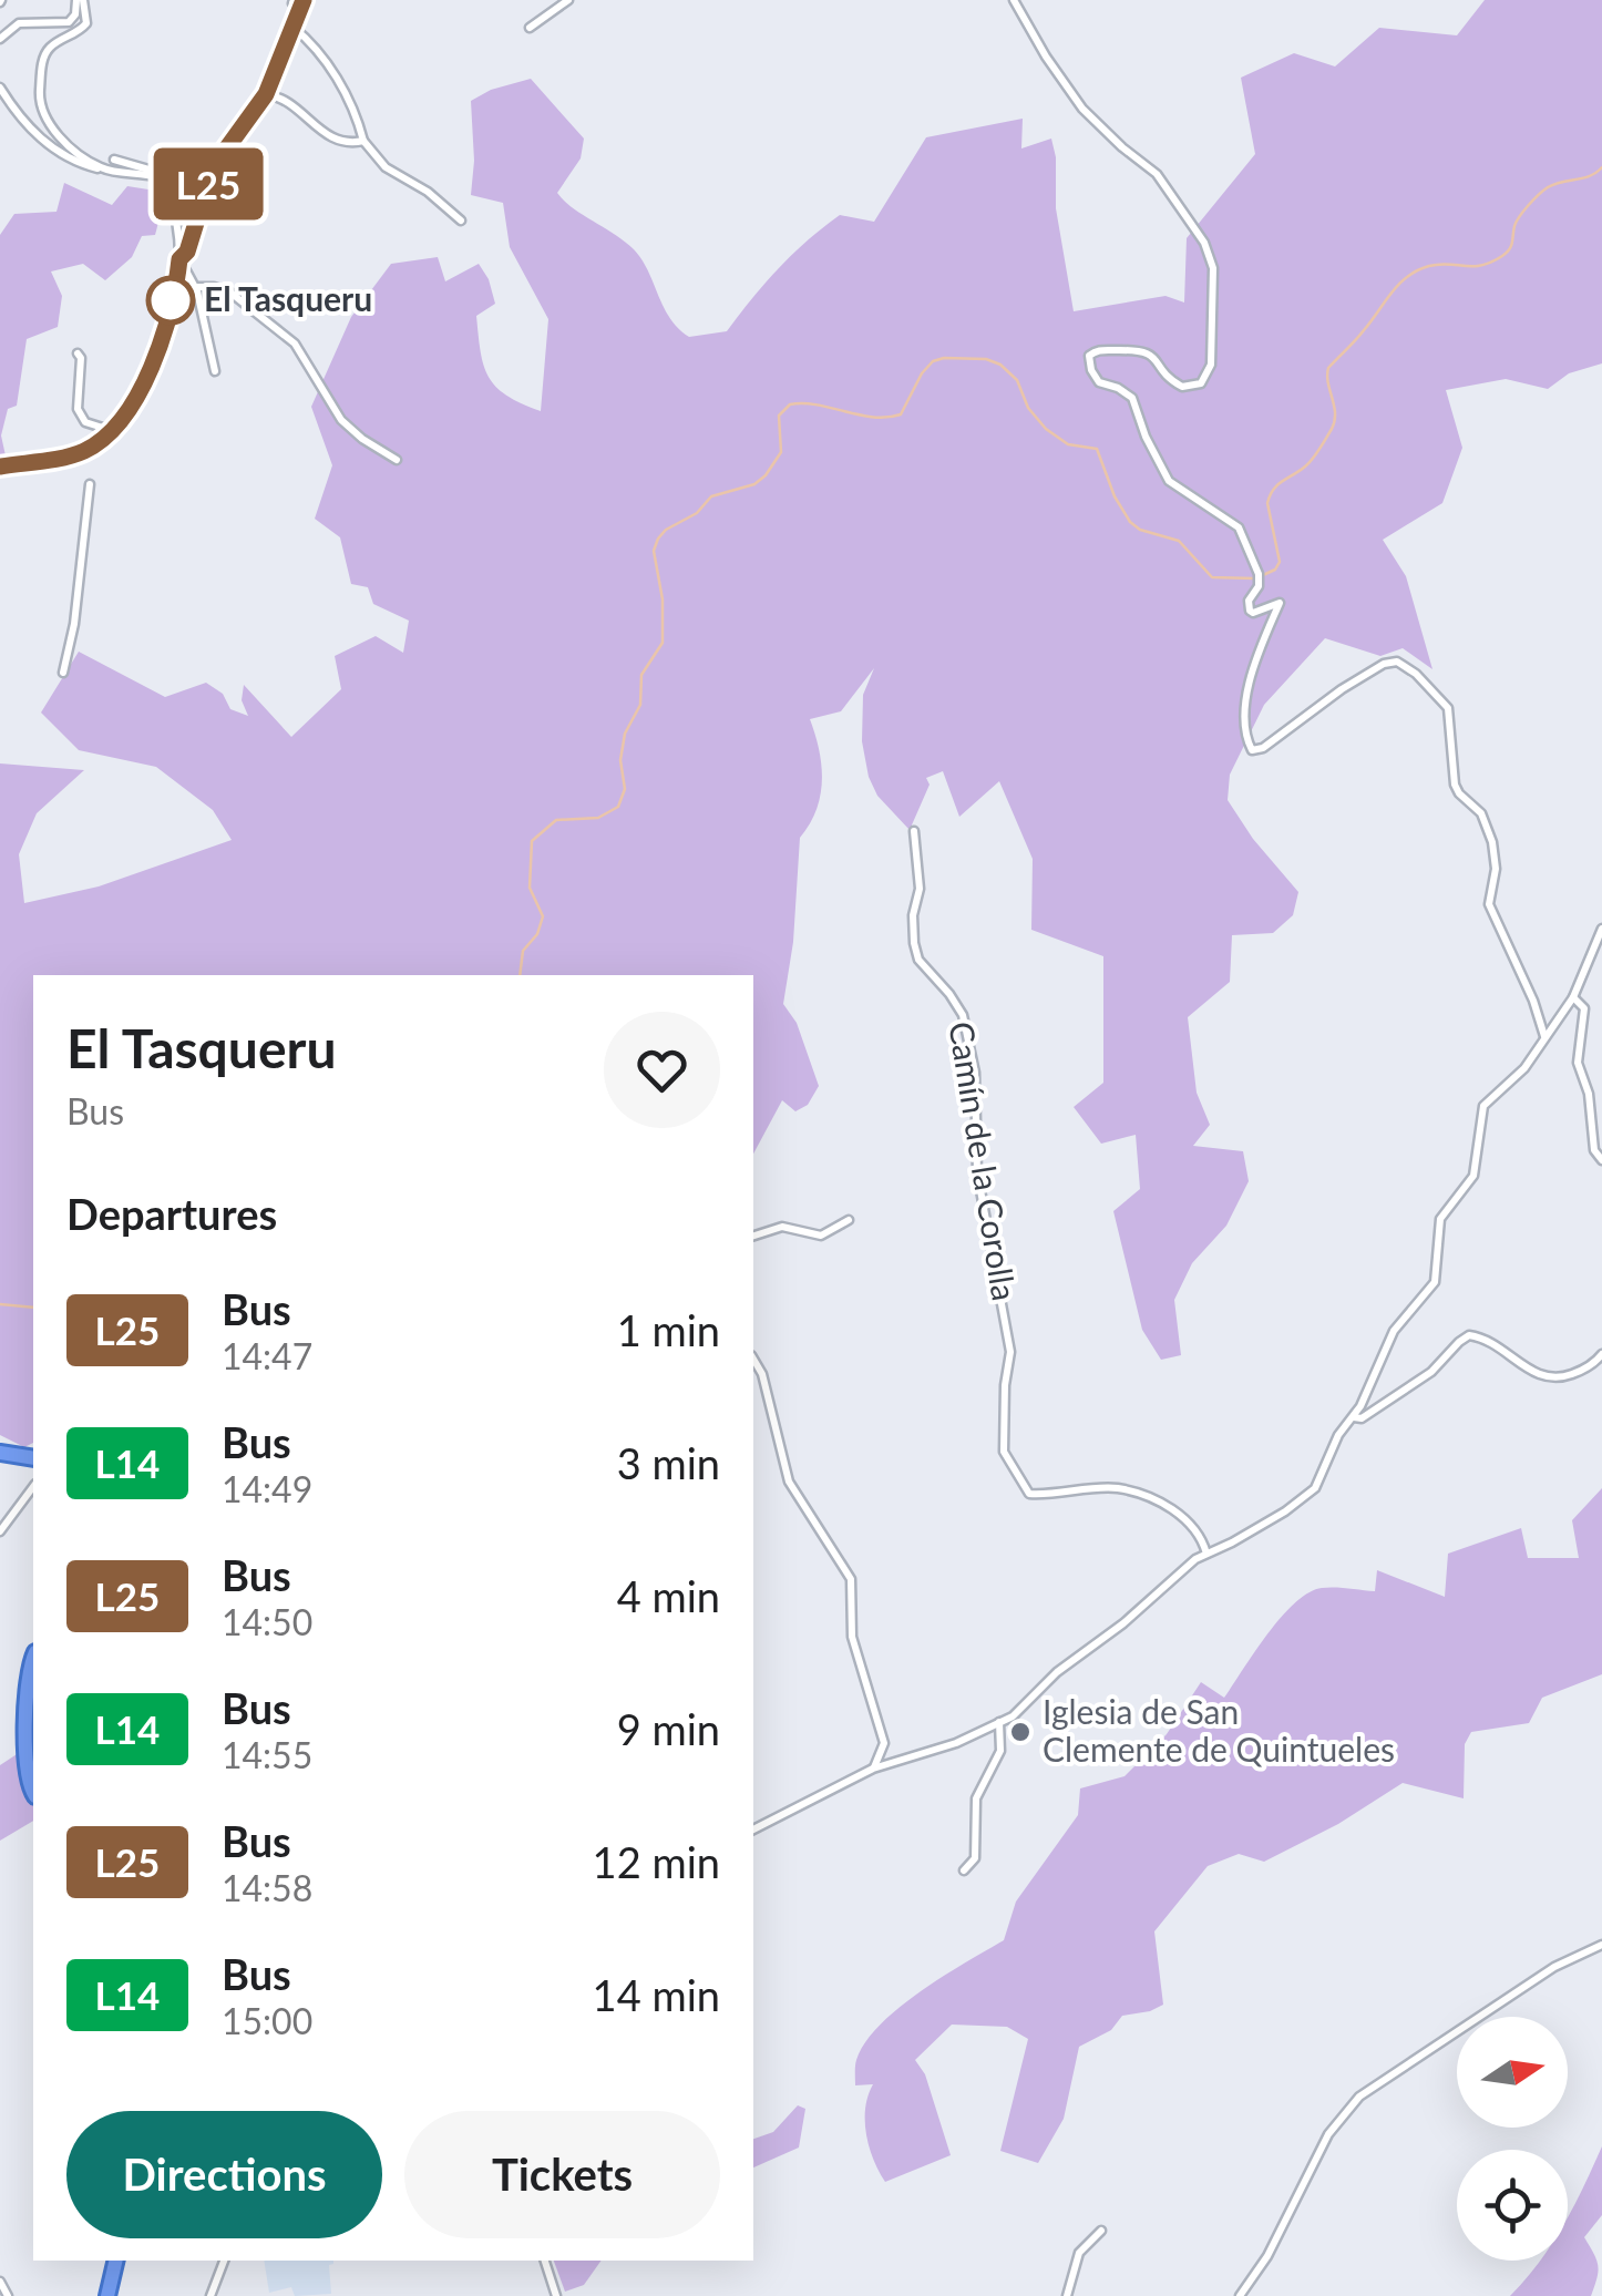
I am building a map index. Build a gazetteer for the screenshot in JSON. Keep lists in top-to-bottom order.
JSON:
{
  "streets": {
    "street": ["Camín de la Corolla"]
  },
  "places": ["El Tasqueru", "Iglesia de San Clemente de Quintueles"],
  "lines": ["bus line L25"],
  "north": "right",
  "page": {
    "on_map": "L25",
    "heading": [
      ["El Tasqueru", "Bus"],
      "Departures"
    ],
    "list": [
      {
        "mark": "L25",
        "name": "Bus",
        "note": "14:47",
        "value": "1 min"
      },
      {
        "mark": "L14",
        "name": "Bus",
        "note": "14:49",
        "value": "3 min"
      },
      {
        "mark": "L25",
        "name": "Bus",
        "note": "14:50",
        "value": "4 min"
      },
      {
        "mark": "L14",
        "name": "Bus",
        "note": "14:55",
        "value": "9 min"
      },
      {
        "mark": "L25",
        "name": "Bus",
        "note": "14:58",
        "value": "12 min"
      },
      {
        "mark": "L14",
        "name": "Bus",
        "note": "15:00",
        "value": "14 min"
      }
    ],
    "buttons": ["Directions", "Tickets"]
  }
}
